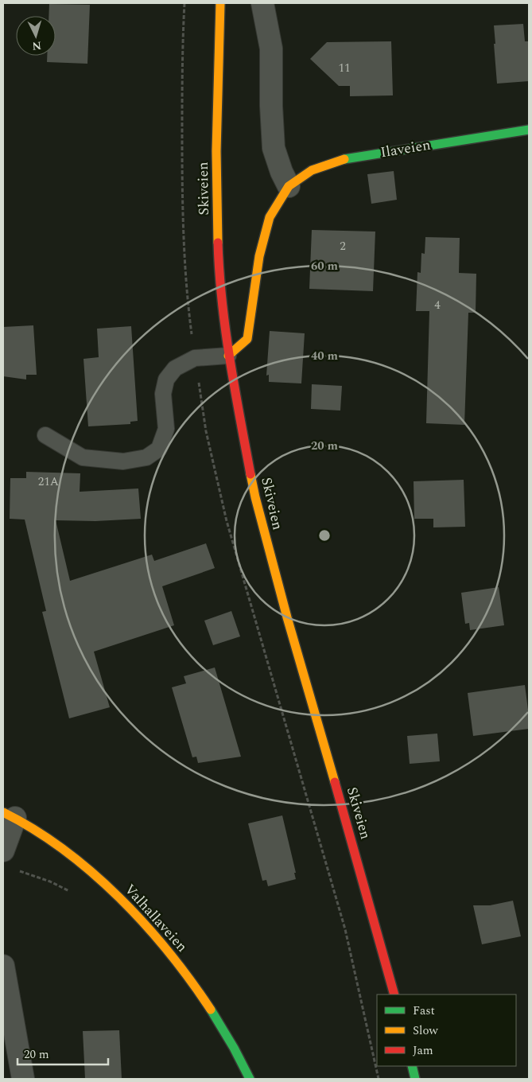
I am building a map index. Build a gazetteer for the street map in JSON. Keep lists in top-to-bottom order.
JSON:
{
  "streets": {
    "main road": ["Ilaveien", "Skiveien", "Valhallaveien"]
  },
  "crossings": [
    ["Ilaveien", "Skiveien"]
  ],
  "house_numbers": [
    "11",
    "2",
    "4",
    "21A"
  ],
  "legend": ["Fast", "Slow", "Jam"],
  "scale_bar": "20 m",
  "north": "bottom",
  "rings": ["60 m", "40 m", "20 m"]
}
